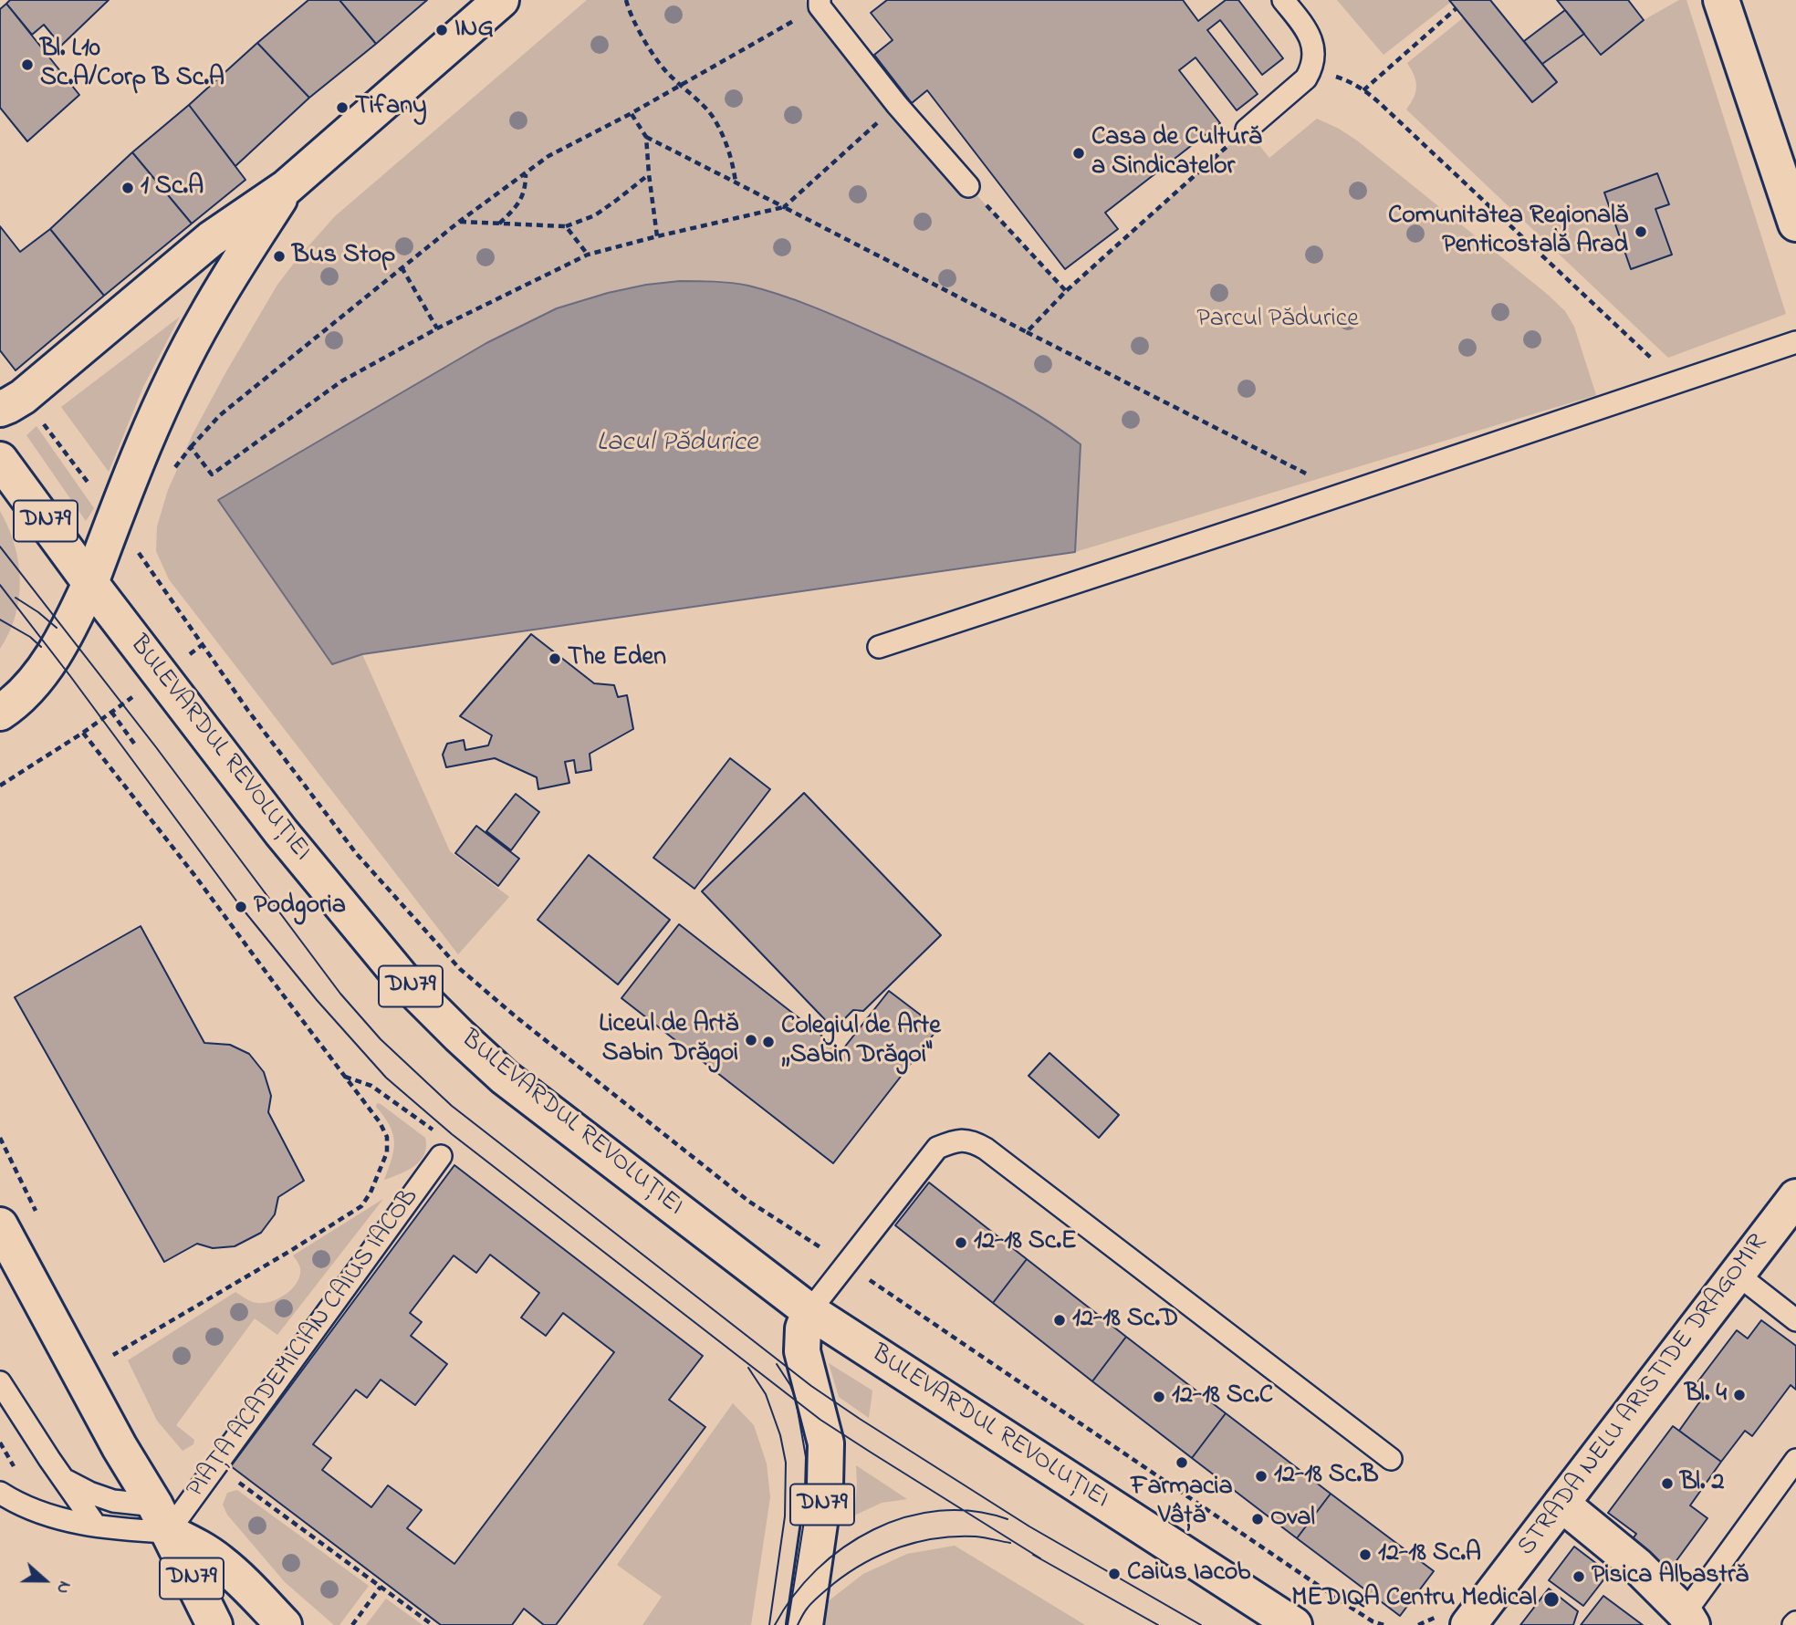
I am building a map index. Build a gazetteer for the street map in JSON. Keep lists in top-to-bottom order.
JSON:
{
  "streets": {
    "main road": [
      "DN79",
      "BULEVARDUL REVOLUȚIEI",
      "PIAȚA ACADEMICIAN CAIUS IACOB",
      "STRADA NELU ARISTIDE DRAGOMIR"
    ]
  },
  "crossings": [
    ["DN79", "BULEVARDUL REVOLUȚIEI"]
  ],
  "water": ["Lacul Pădurice"],
  "parks": ["Parcul Pădurice"],
  "places": [
    "ING",
    "Bl. L10 Sc.A/Corp B Sc.A",
    "Tifany",
    "Casa de Cultură a Sindicatelor",
    "1 Sc.A",
    "Comunitatea Regională Penticostală Arad",
    "Bus Stop",
    "The Eden",
    "Podgoria",
    "Liceul de Artă Sabin Drăgoi",
    "Colegiul de Arte ,,Sabin Drăgoi\"",
    "12-18 Sc.E",
    "12-18 Sc.D",
    "Bl. 4",
    "12-18 Sc.C",
    "Farmacia Vâță",
    "12-18 Sc.B",
    "Bl. 2",
    "Oval",
    "12-18 Sc.A",
    "Caius Iacob",
    "Pisica Albastră",
    "MEDIQA Centru Medical"
  ],
  "north": "right"
}
